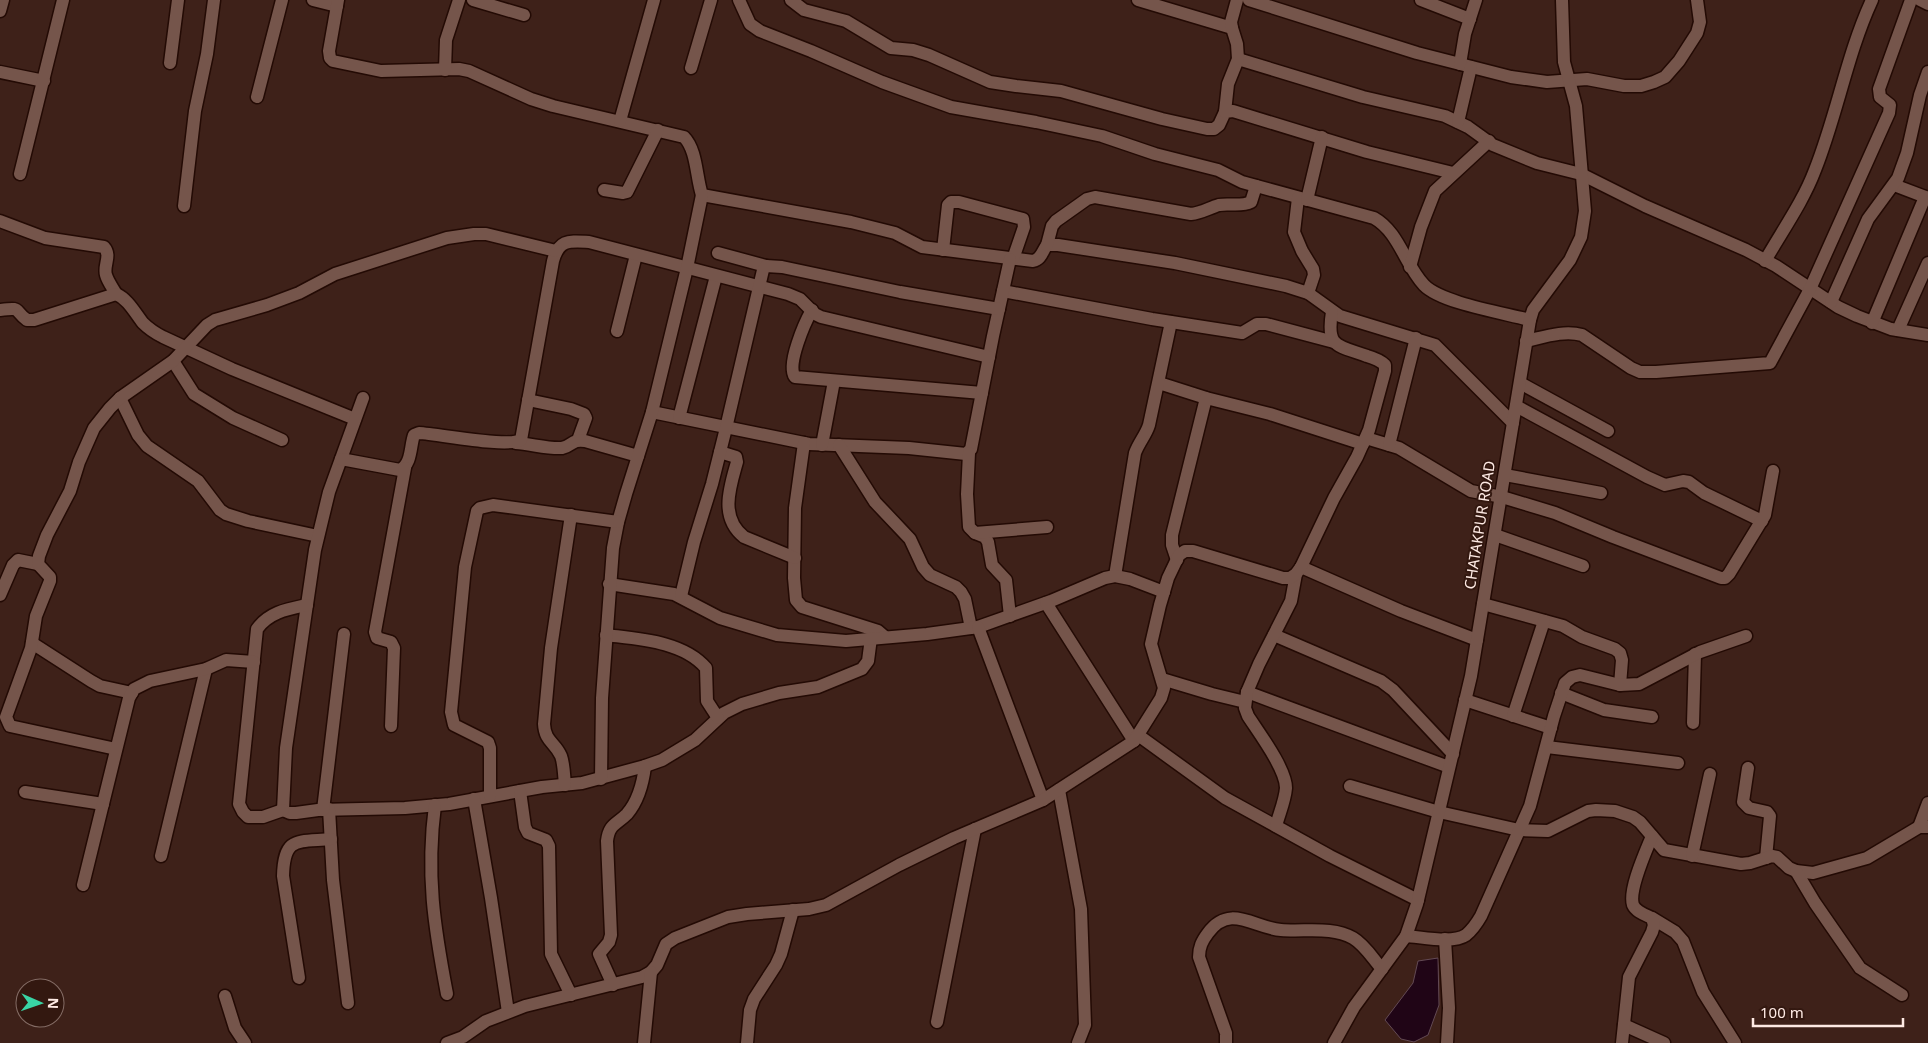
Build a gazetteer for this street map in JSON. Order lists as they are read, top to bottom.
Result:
{
  "streets": {
    "street": ["CHATAKPUR ROAD"]
  },
  "scale_bar": "100 m",
  "north": "right"
}
